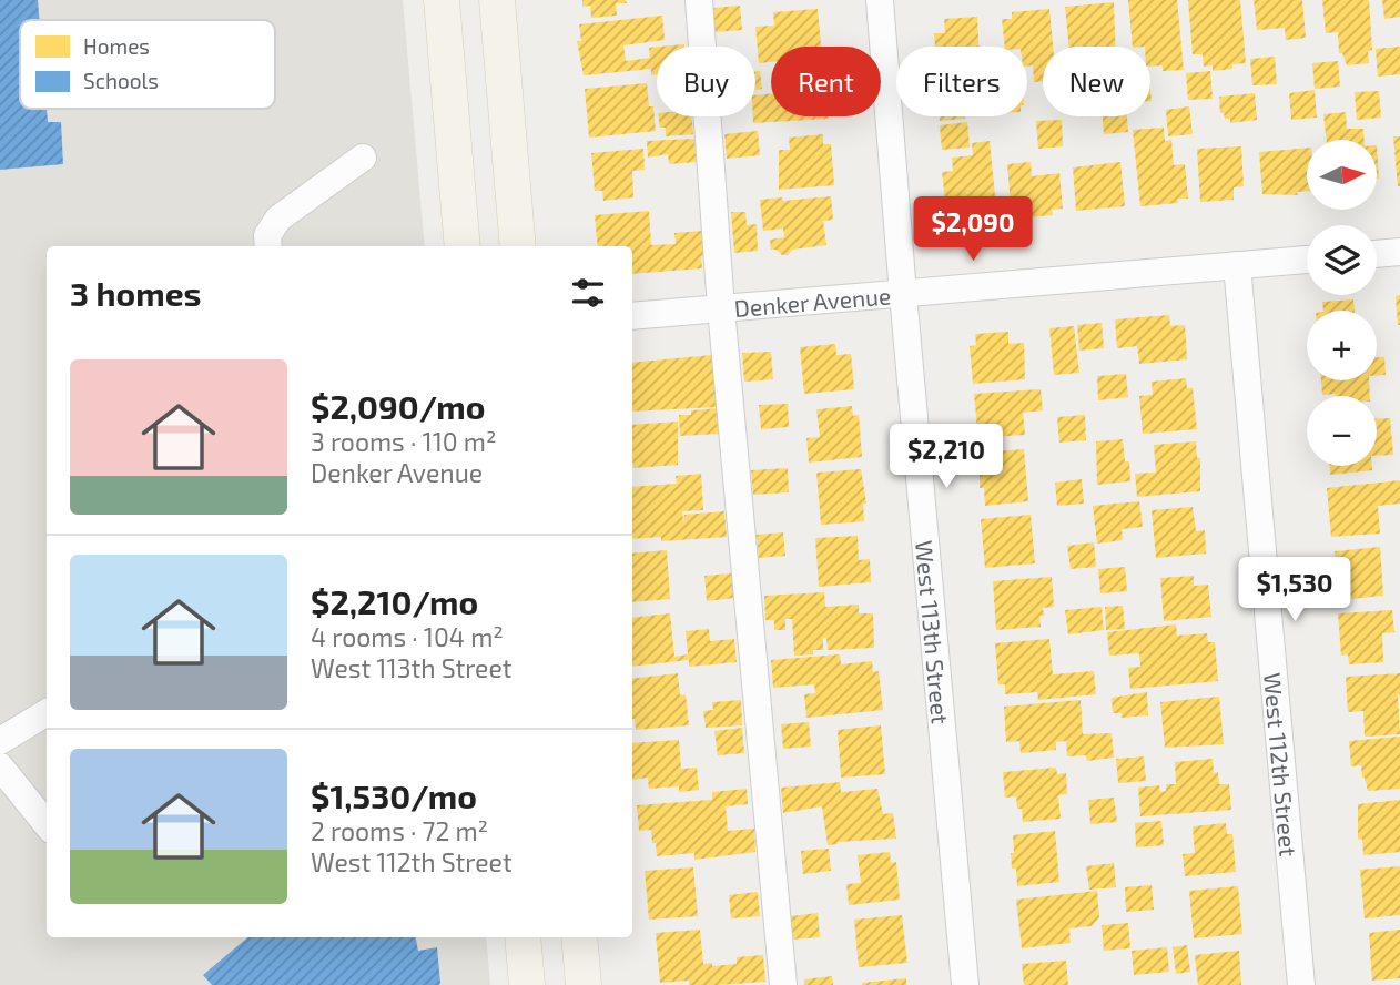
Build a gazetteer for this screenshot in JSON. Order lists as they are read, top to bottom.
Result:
{
  "streets": {
    "street": ["Denker Avenue", "West 113th Street", "West 112th Street"]
  },
  "crossings": [
    ["Denker Avenue", "West 113th Street"],
    ["Denker Avenue", "West 112th Street"]
  ],
  "legend": ["Homes", "Schools"],
  "north": "right",
  "page": {
    "chip": [
      "Buy",
      "Rent",
      "Filters",
      "New"
    ],
    "map_buttons": ["+", "−"],
    "price": ["$2,090", "$2,210", "$1,530"],
    "heading": "3 homes",
    "list": [
      {
        "name": "$2,090/mo",
        "note": "3 rooms · 110 m² · Denker Avenue"
      },
      {
        "name": "$2,210/mo",
        "note": "4 rooms · 104 m² · West 113th Street"
      },
      {
        "name": "$1,530/mo",
        "note": "2 rooms · 72 m² · West 112th Street"
      }
    ]
  }
}
